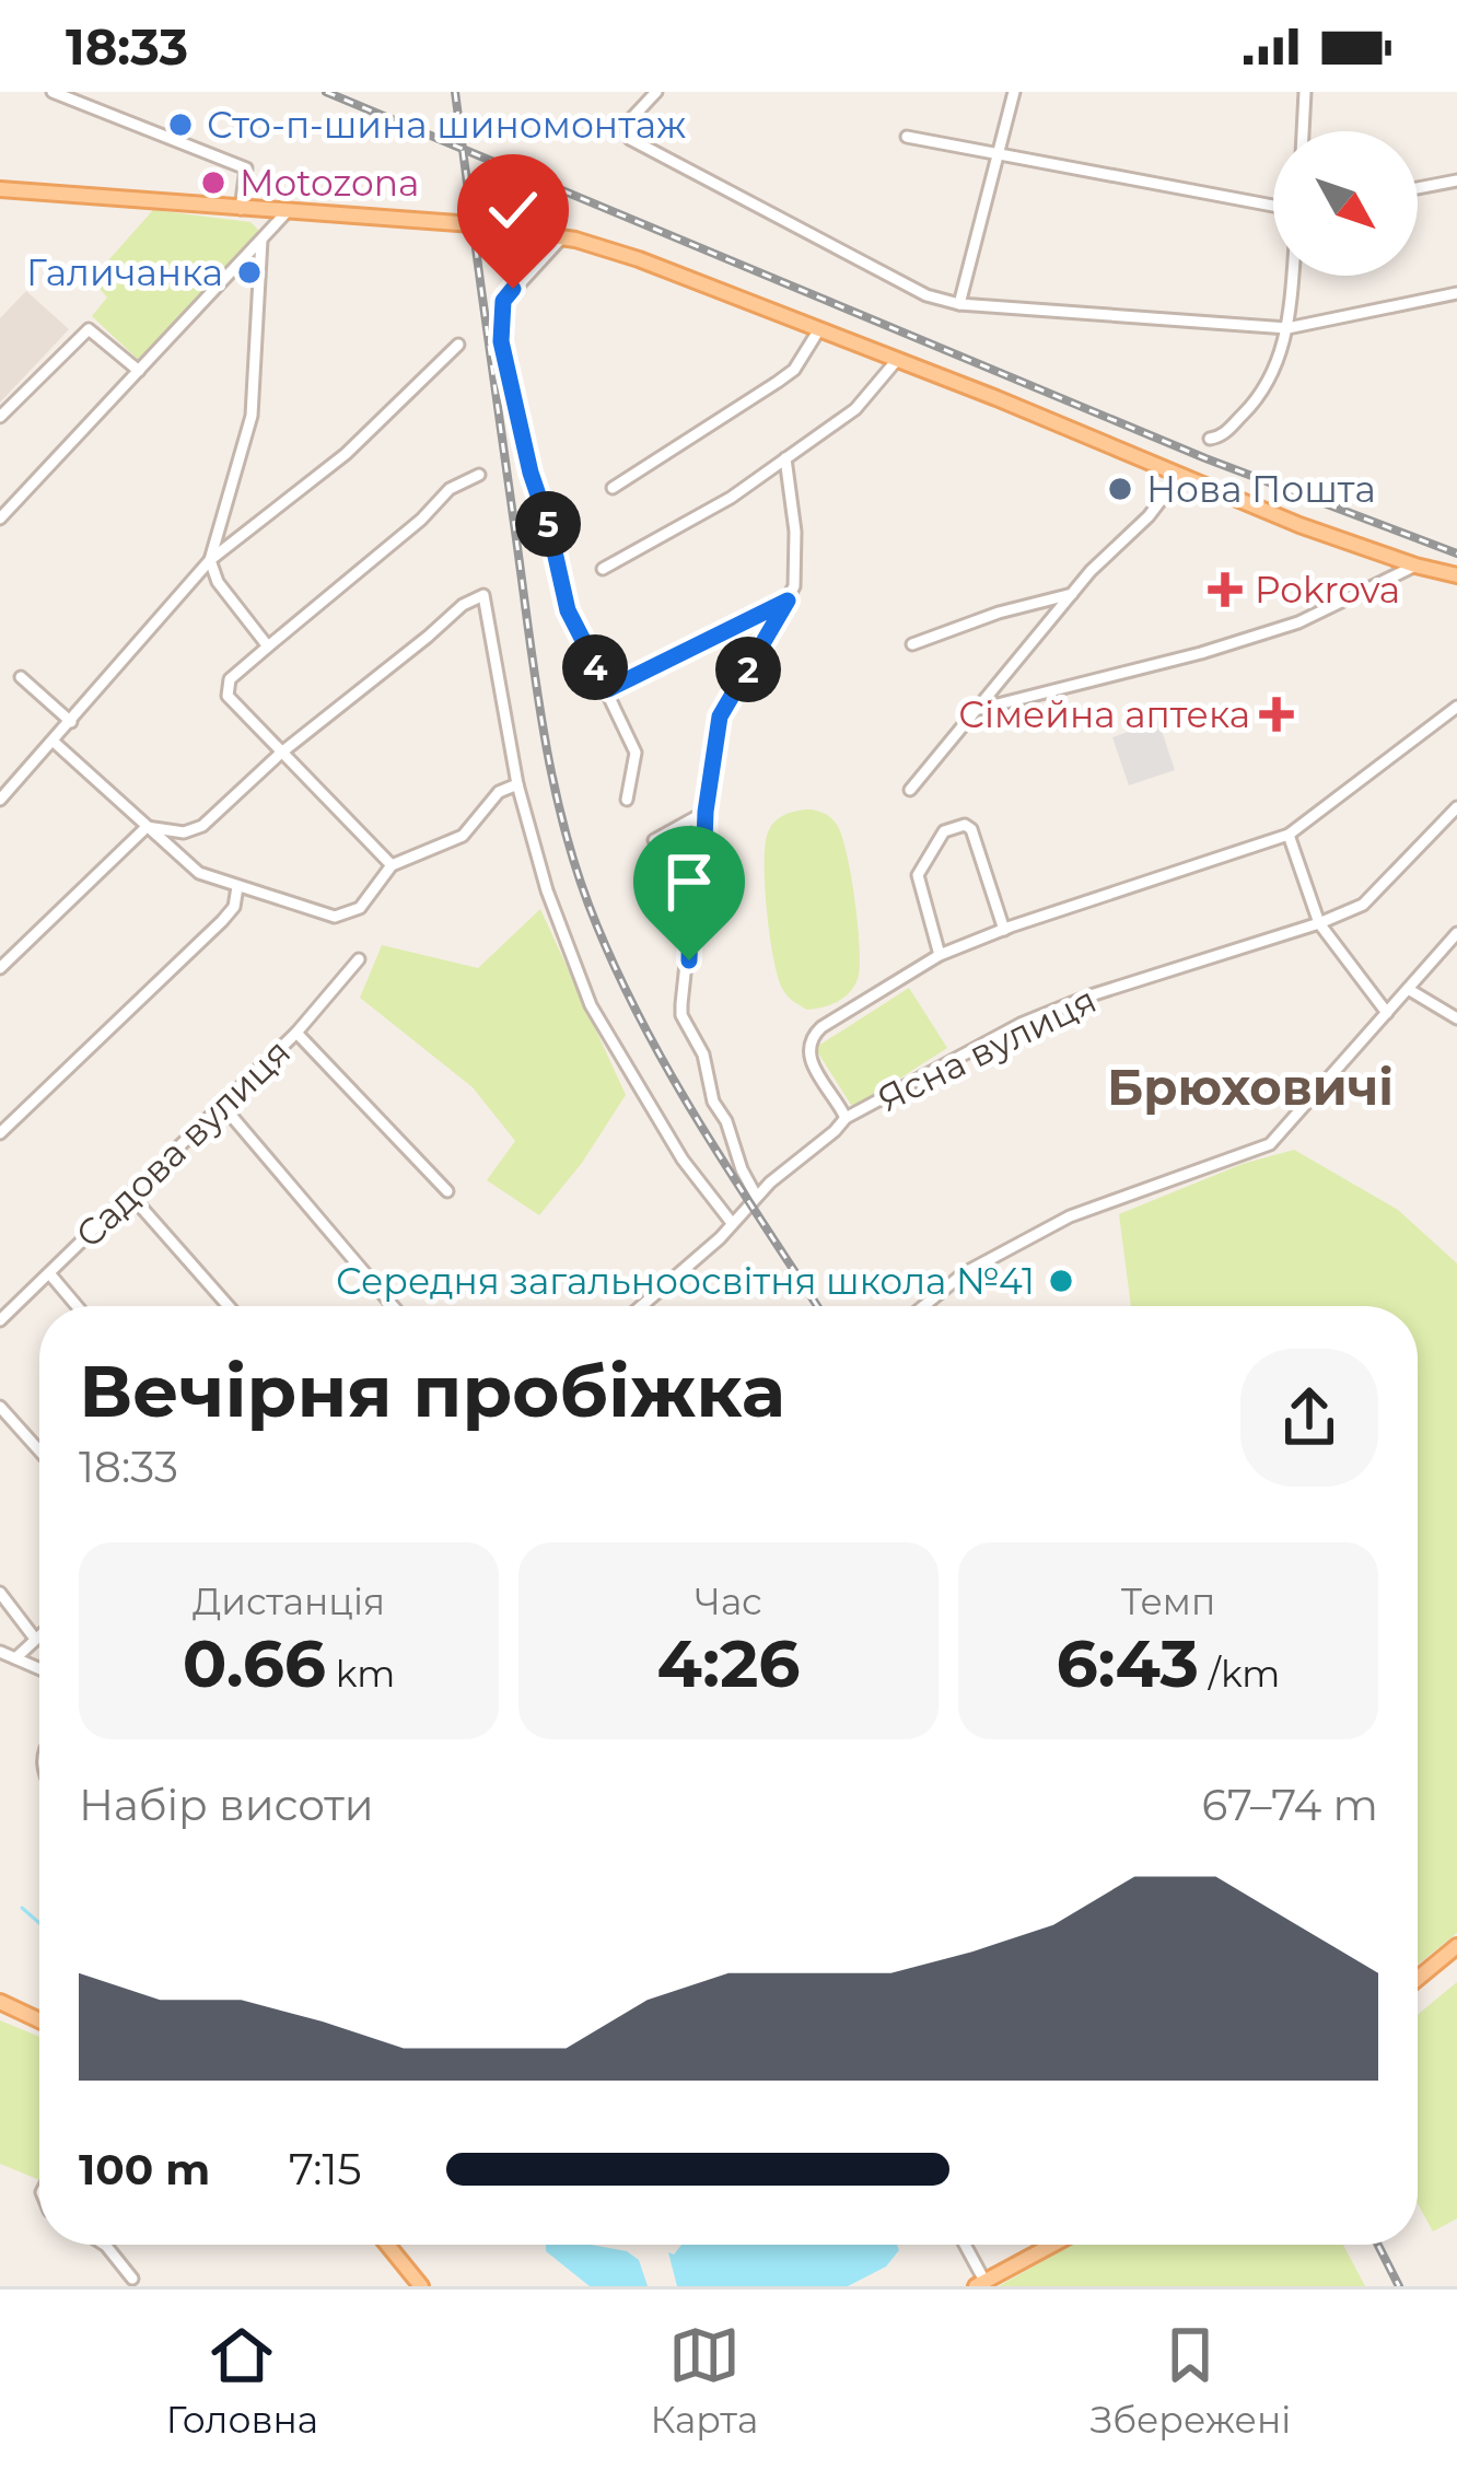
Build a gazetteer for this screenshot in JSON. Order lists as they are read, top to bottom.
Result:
{
  "streets": {
    "street": ["Ясна вулиця", "Садова вулиця"]
  },
  "districts": ["Брюховичі"],
  "places": {
    "other": [
      "Сто-п-шина шиномонтаж",
      "Motozona",
      "Галичанка",
      "Нова Пошта",
      "Середня загальноосвітня школа №41"
    ],
    "health": ["Pokrova", "Сімейна аптека"]
  },
  "north": "bottom right",
  "page": {
    "status": "18:33",
    "pins": ["5", "4", "2"],
    "heading": ["Вечірня пробіжка", "18:33"],
    "stats": [
      ["Дистанція", "0.66 km"],
      ["Час", "4:26"],
      ["Темп", "6:43 /km"]
    ],
    "chart": ["Набір висоти", "67–74 m"],
    "list": [
      {
        "name": "100 m",
        "note": "7:15"
      }
    ],
    "tabs": ["Головна", "Карта", "Збережені"]
  }
}
